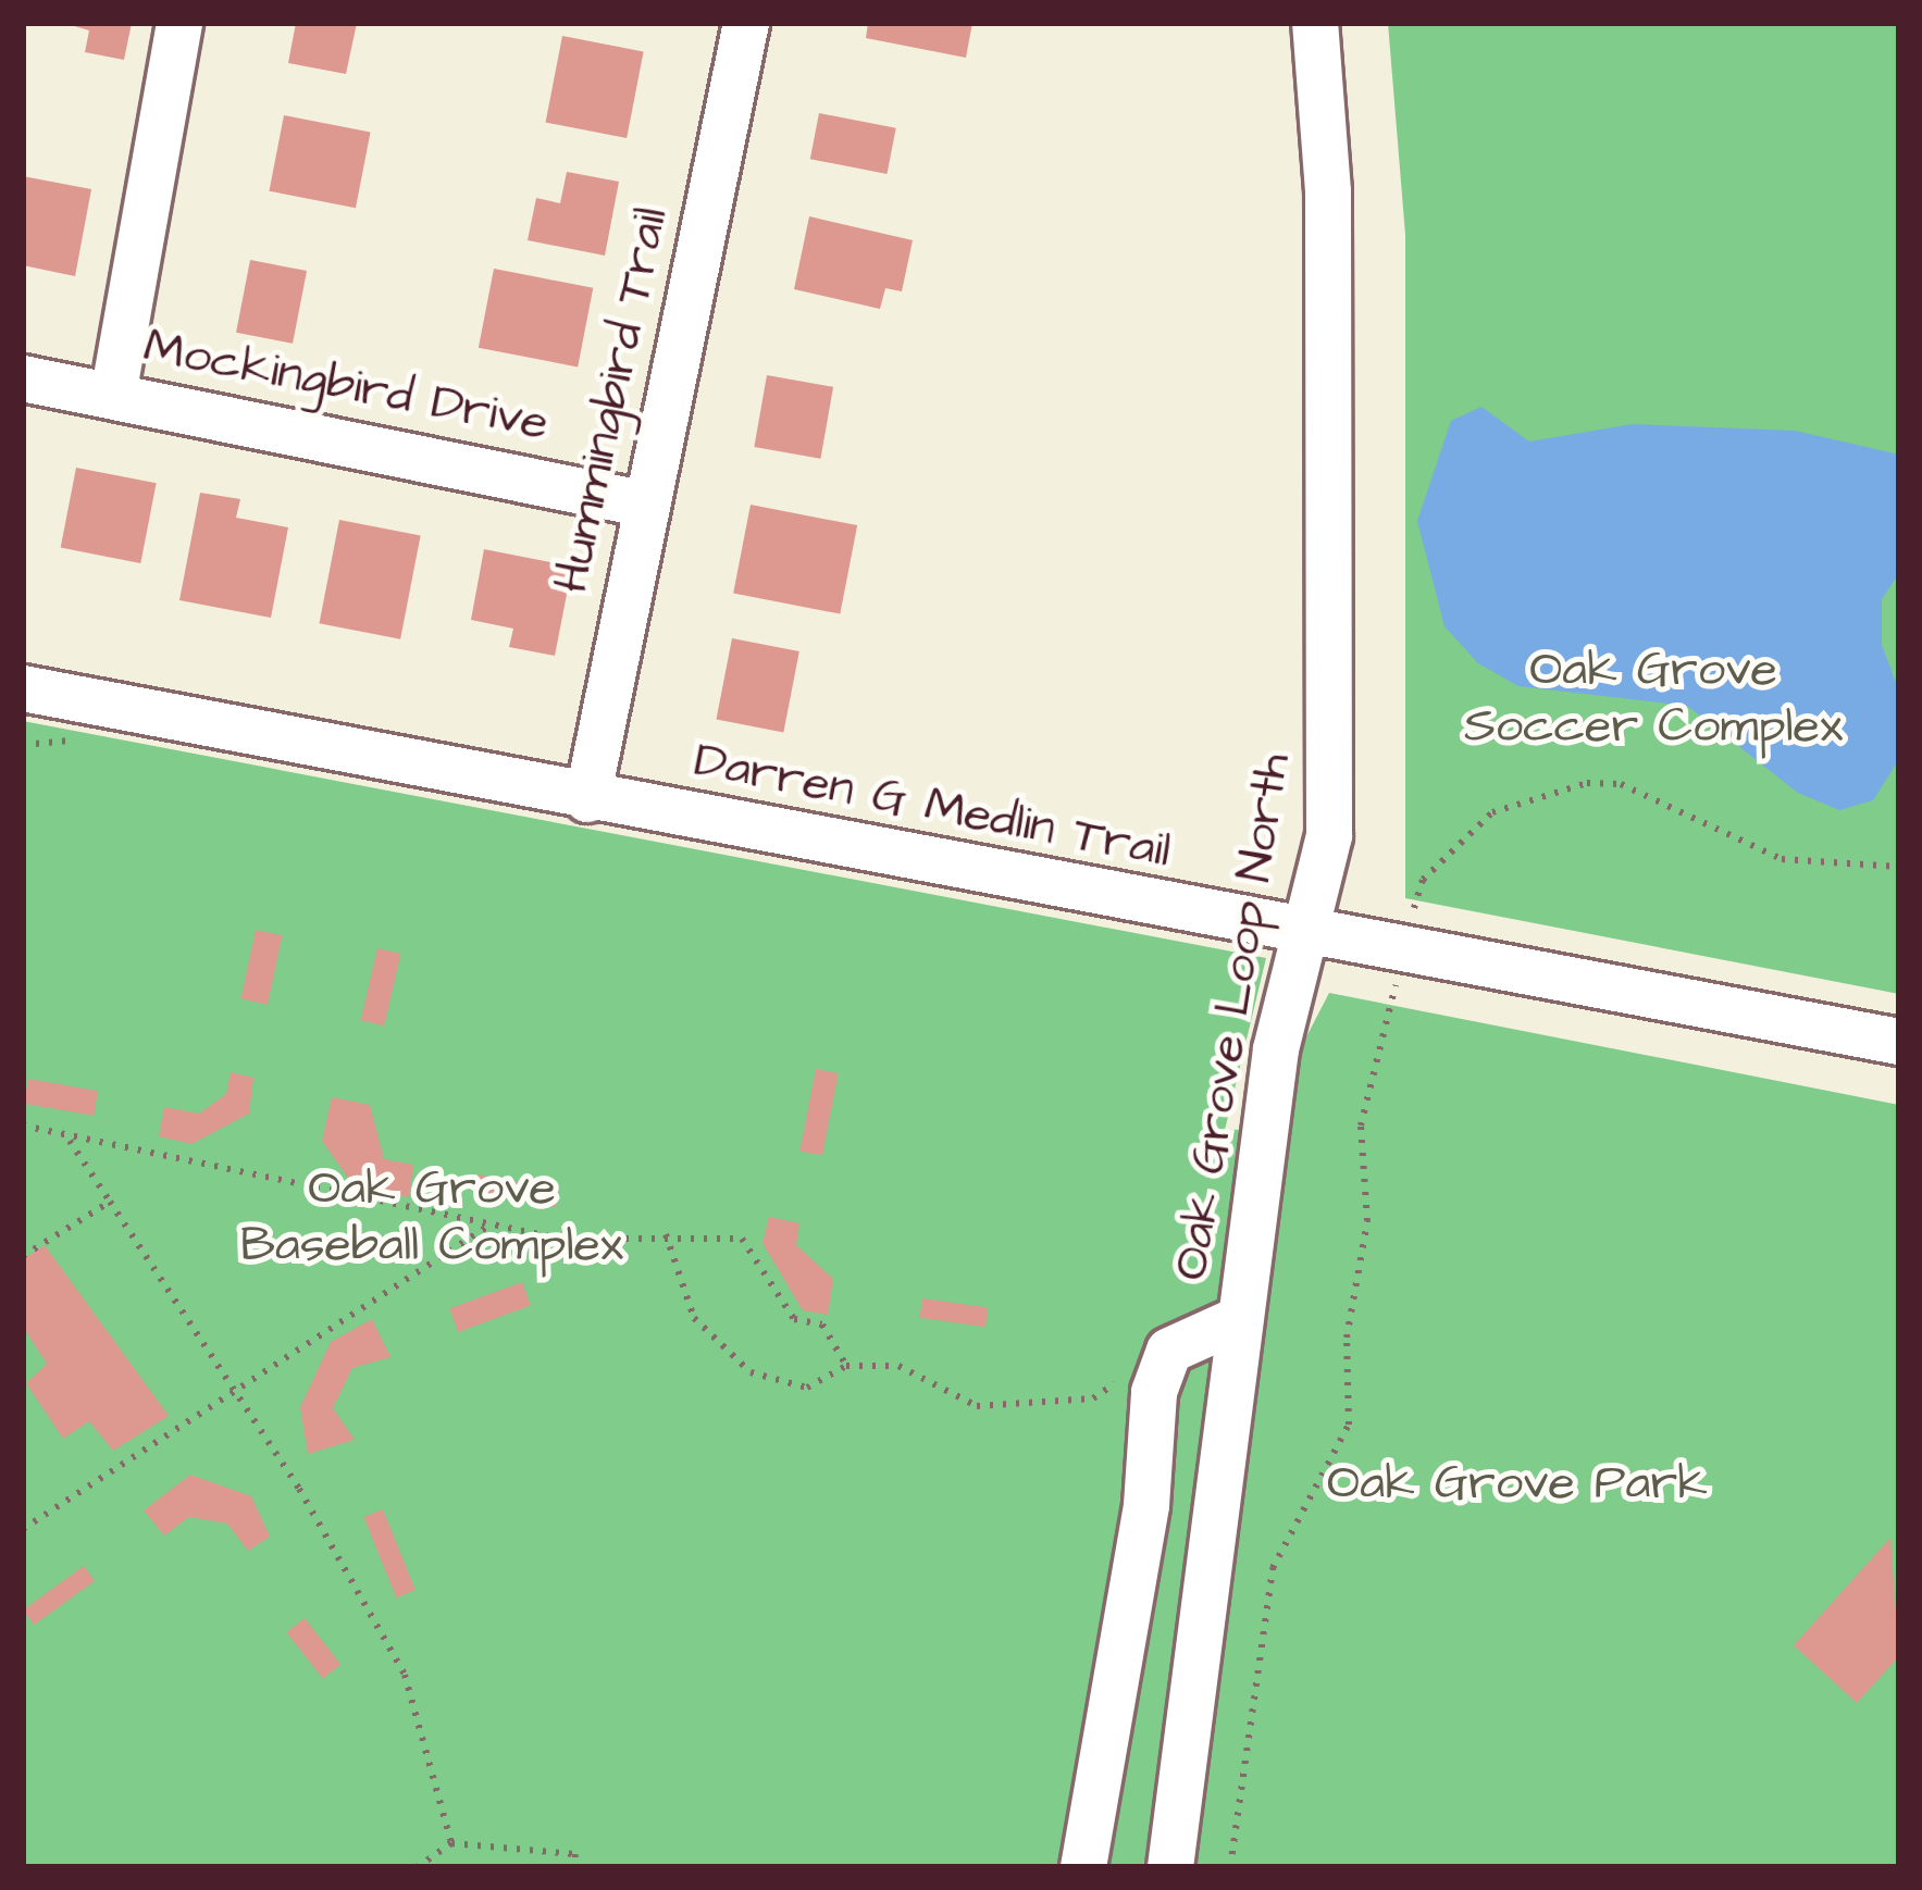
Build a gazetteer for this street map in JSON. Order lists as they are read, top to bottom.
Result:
{
  "streets": {
    "street": [
      "Mockingbird Drive",
      "Hummingbird Trail",
      "Darren G Medlin Trail",
      "Oak Grove Loop North"
    ]
  },
  "crossings": [
    ["Mockingbird Drive", "Hummingbird Trail"],
    ["Hummingbird Trail", "Darren G Medlin Trail"],
    ["Darren G Medlin Trail", "Oak Grove Loop North"]
  ],
  "parks": ["Oak Grove Soccer Complex", "Oak Grove Baseball Complex", "Oak Grove Park"]
}
